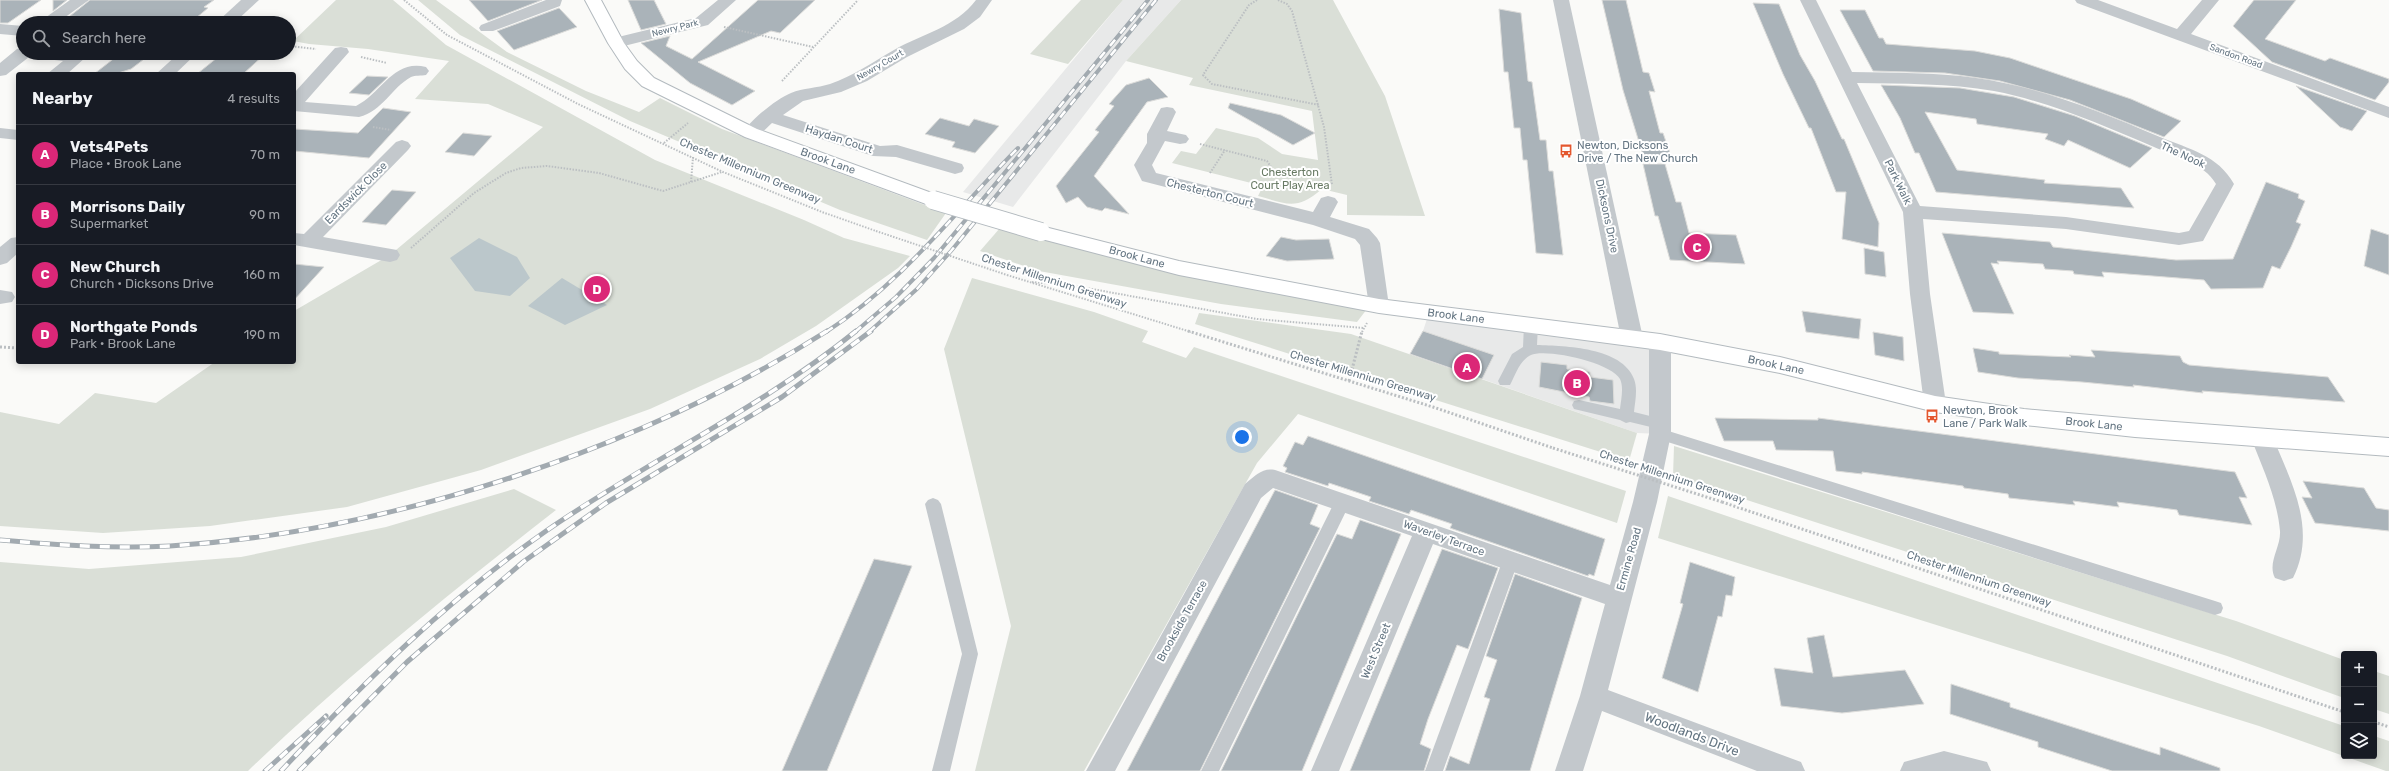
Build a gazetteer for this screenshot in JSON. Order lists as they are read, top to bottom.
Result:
{
  "streets": {
    "street": [
      "Newry Park",
      "Sandon Road",
      "Newry Court",
      "Haydan Court",
      "The Nook",
      "Brook Lane",
      "Park Walk",
      "Eardswick Close",
      "Chesterton Court",
      "Dicksons Drive",
      "Waverley Terrace",
      "Ermine Road",
      "Brookside Terrace",
      "West Street",
      "Woodlands Drive"
    ],
    "path": ["Chester Millennium Greenway"]
  },
  "crossings": [
    ["Newry Park", "Brook Lane"],
    ["Newry Court", "Haydan Court"],
    ["Newry Court", "Brook Lane"],
    ["The Nook", "Park Walk"],
    ["Brook Lane", "Park Walk"],
    ["Brook Lane", "Chesterton Court"],
    ["Brook Lane", "Dicksons Drive"],
    ["Brook Lane", "Ermine Road"],
    ["Waverley Terrace", "Ermine Road"],
    ["Waverley Terrace", "Brookside Terrace"],
    ["Waverley Terrace", "West Street"],
    ["Ermine Road", "Woodlands Drive"]
  ],
  "parks": ["Chesterton Court Play Area"],
  "places": {
    "bus stop": ["Newton, Dicksons Drive / The New Church", "Newton, Brook Lane / Park Walk"]
  },
  "page": {
    "search": "Search here",
    "heading": ["Nearby", "4 results"],
    "list": [
      {
        "mark": "A",
        "name": "Vets4Pets",
        "note": "Place · Brook Lane",
        "value": "70 m"
      },
      {
        "mark": "B",
        "name": "Morrisons Daily",
        "note": "Supermarket",
        "value": "90 m"
      },
      {
        "mark": "C",
        "name": "New Church",
        "note": "Church · Dicksons Drive",
        "value": "160 m"
      },
      {
        "mark": "D",
        "name": "Northgate Ponds",
        "note": "Park · Brook Lane",
        "value": "190 m"
      }
    ],
    "pins": [
      "C",
      "D",
      "A",
      "B"
    ],
    "map_buttons": ["+", "−"]
  }
}
